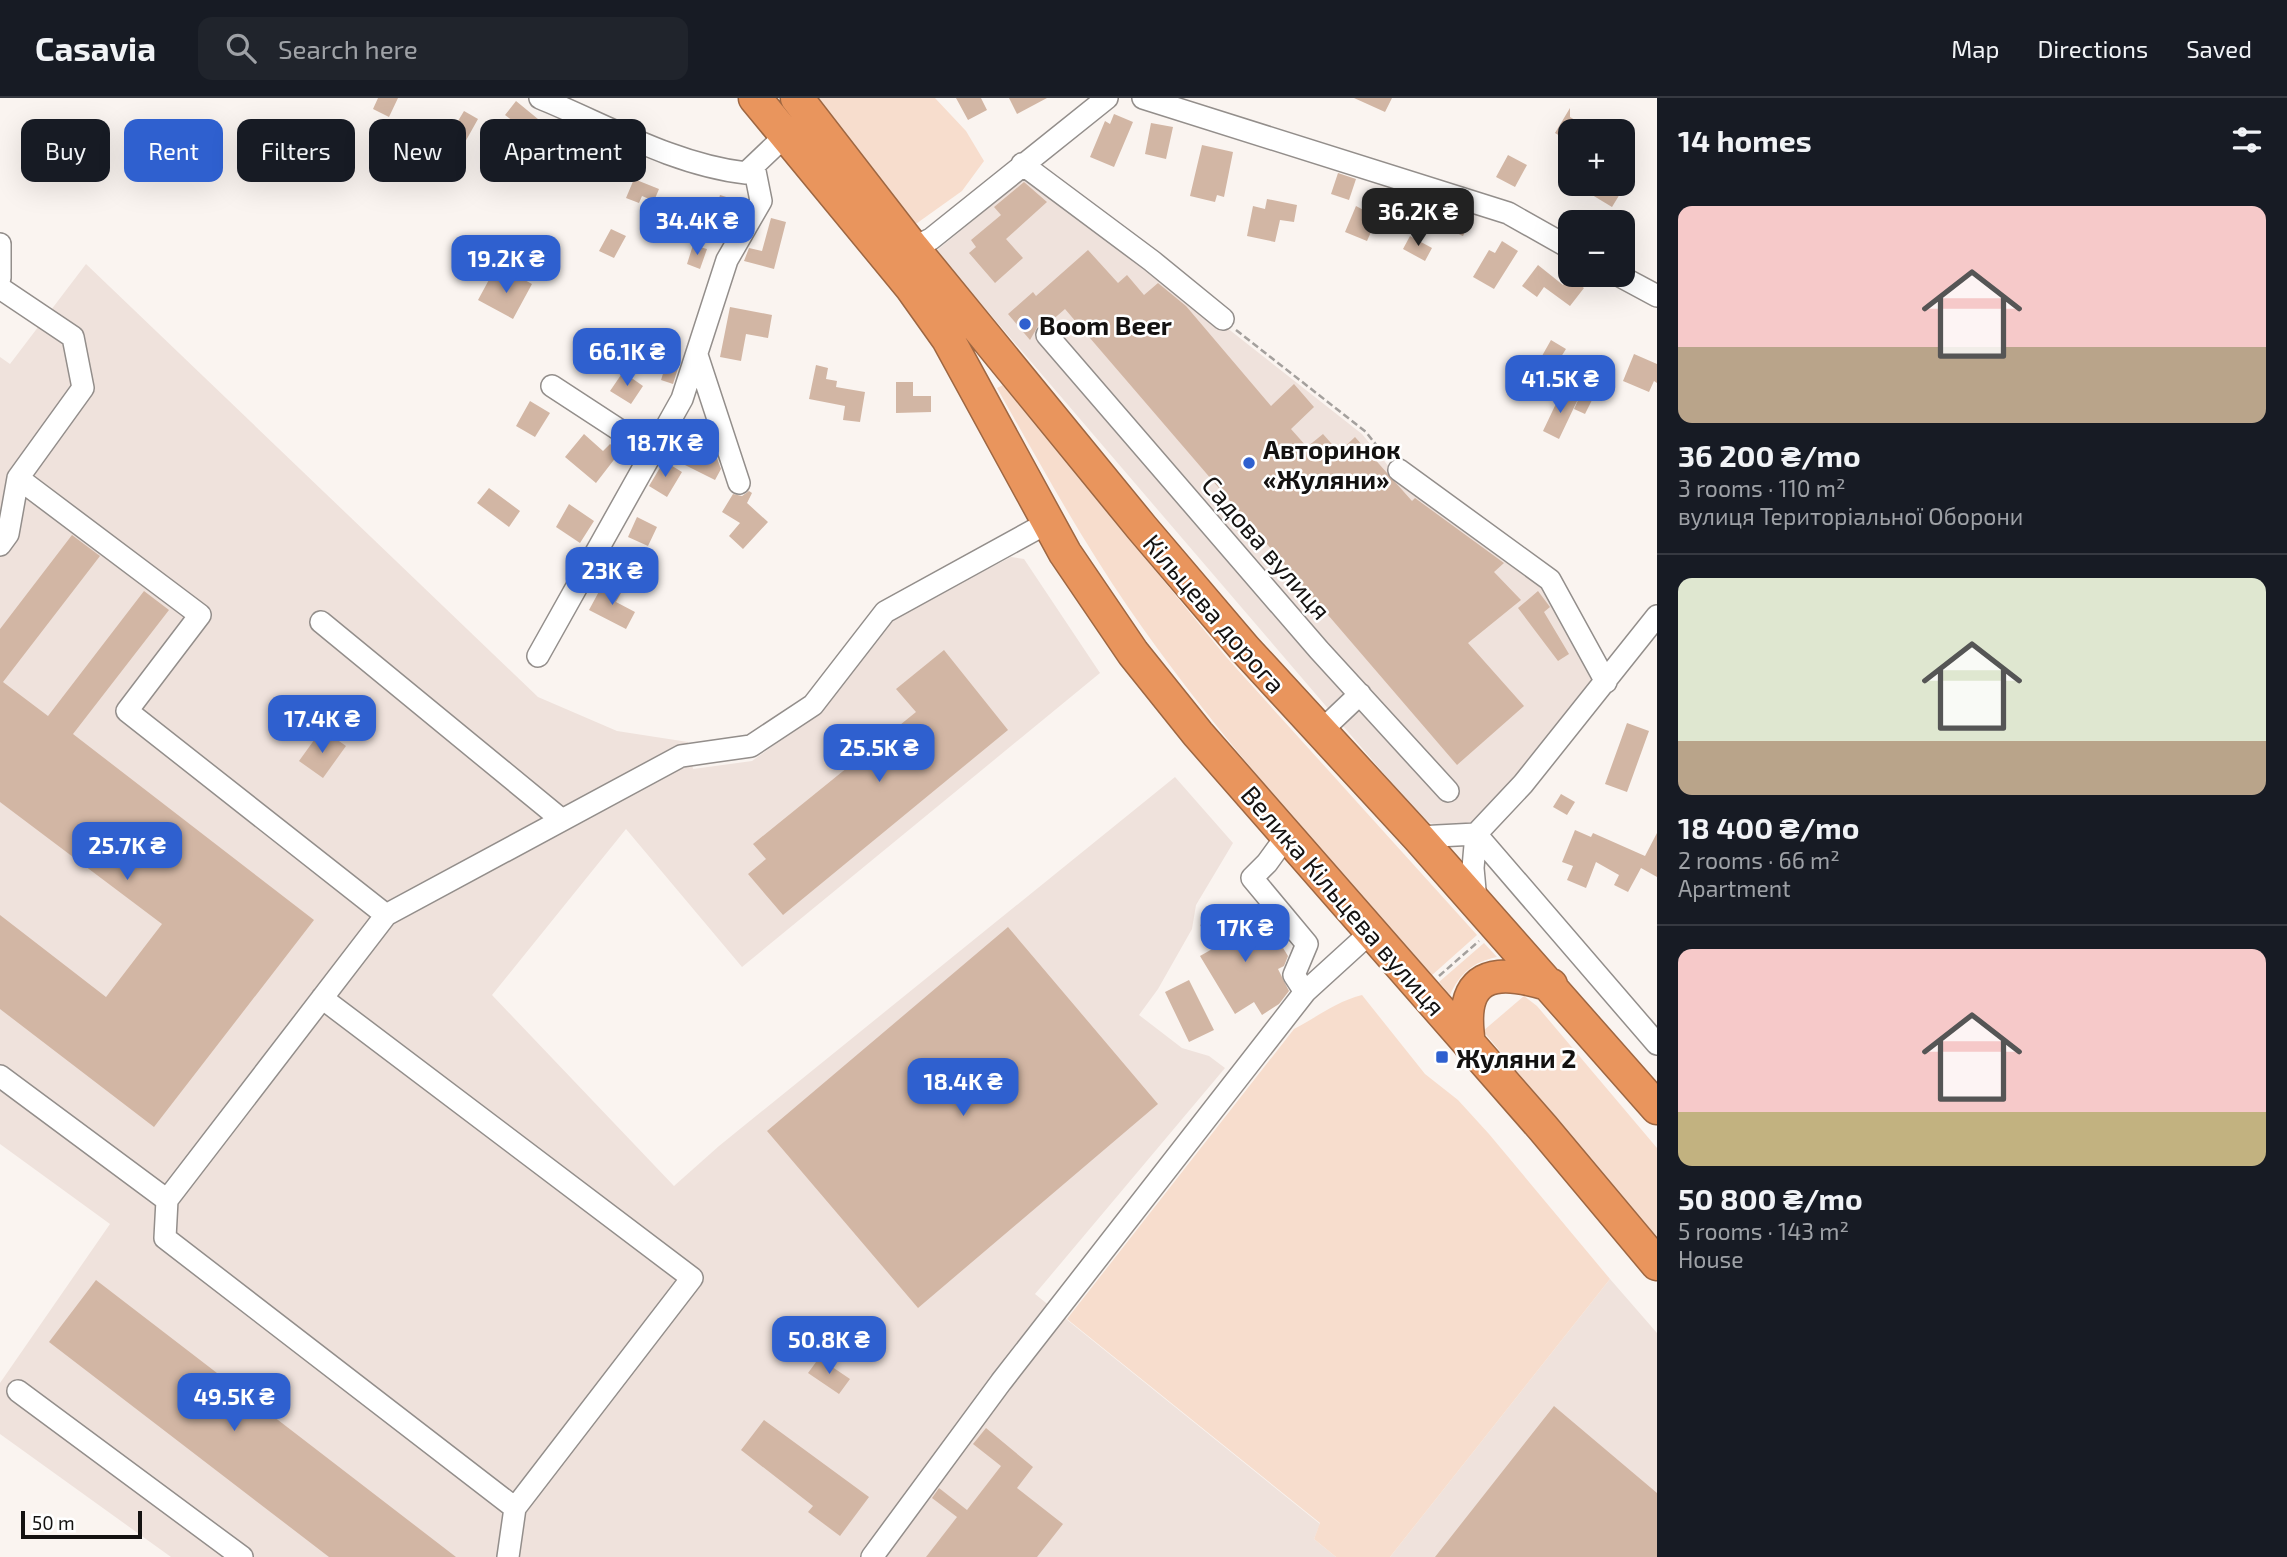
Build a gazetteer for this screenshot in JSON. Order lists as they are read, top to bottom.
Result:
{
  "streets": {
    "highway": ["Кільцева дорога", "Велика Кільцева вулиця"],
    "street": ["Садова вулиця"]
  },
  "places": {
    "other": ["Boom Beer", "Авторинок «Жуляни»"],
    "transit": ["Жуляни 2"]
  },
  "scale_bar": "50 m",
  "page": {
    "header": "Casavia",
    "search": "Search here",
    "nav": ["Map", "Directions", "Saved"],
    "heading": "14 homes",
    "map_buttons": ["+", "−"],
    "chip": [
      "Buy",
      "Rent",
      "Filters",
      "New",
      "Apartment"
    ],
    "list": [
      {
        "name": "36 200 ₴/mo",
        "note": "3 rooms · 110 m² · вулиця Територіальної Оборони"
      },
      {
        "name": "18 400 ₴/mo",
        "note": "2 rooms · 66 m² · Apartment"
      },
      {
        "name": "50 800 ₴/mo",
        "note": "5 rooms · 143 m² · House"
      }
    ],
    "price": [
      "36.2K ₴",
      "34.4K ₴",
      "19.2K ₴",
      "66.1K ₴",
      "41.5K ₴",
      "18.7K ₴",
      "23K ₴",
      "17.4K ₴",
      "25.5K ₴",
      "25.7K ₴",
      "17K ₴",
      "18.4K ₴",
      "50.8K ₴",
      "49.5K ₴"
    ],
    "scale": "50 m"
  }
}
